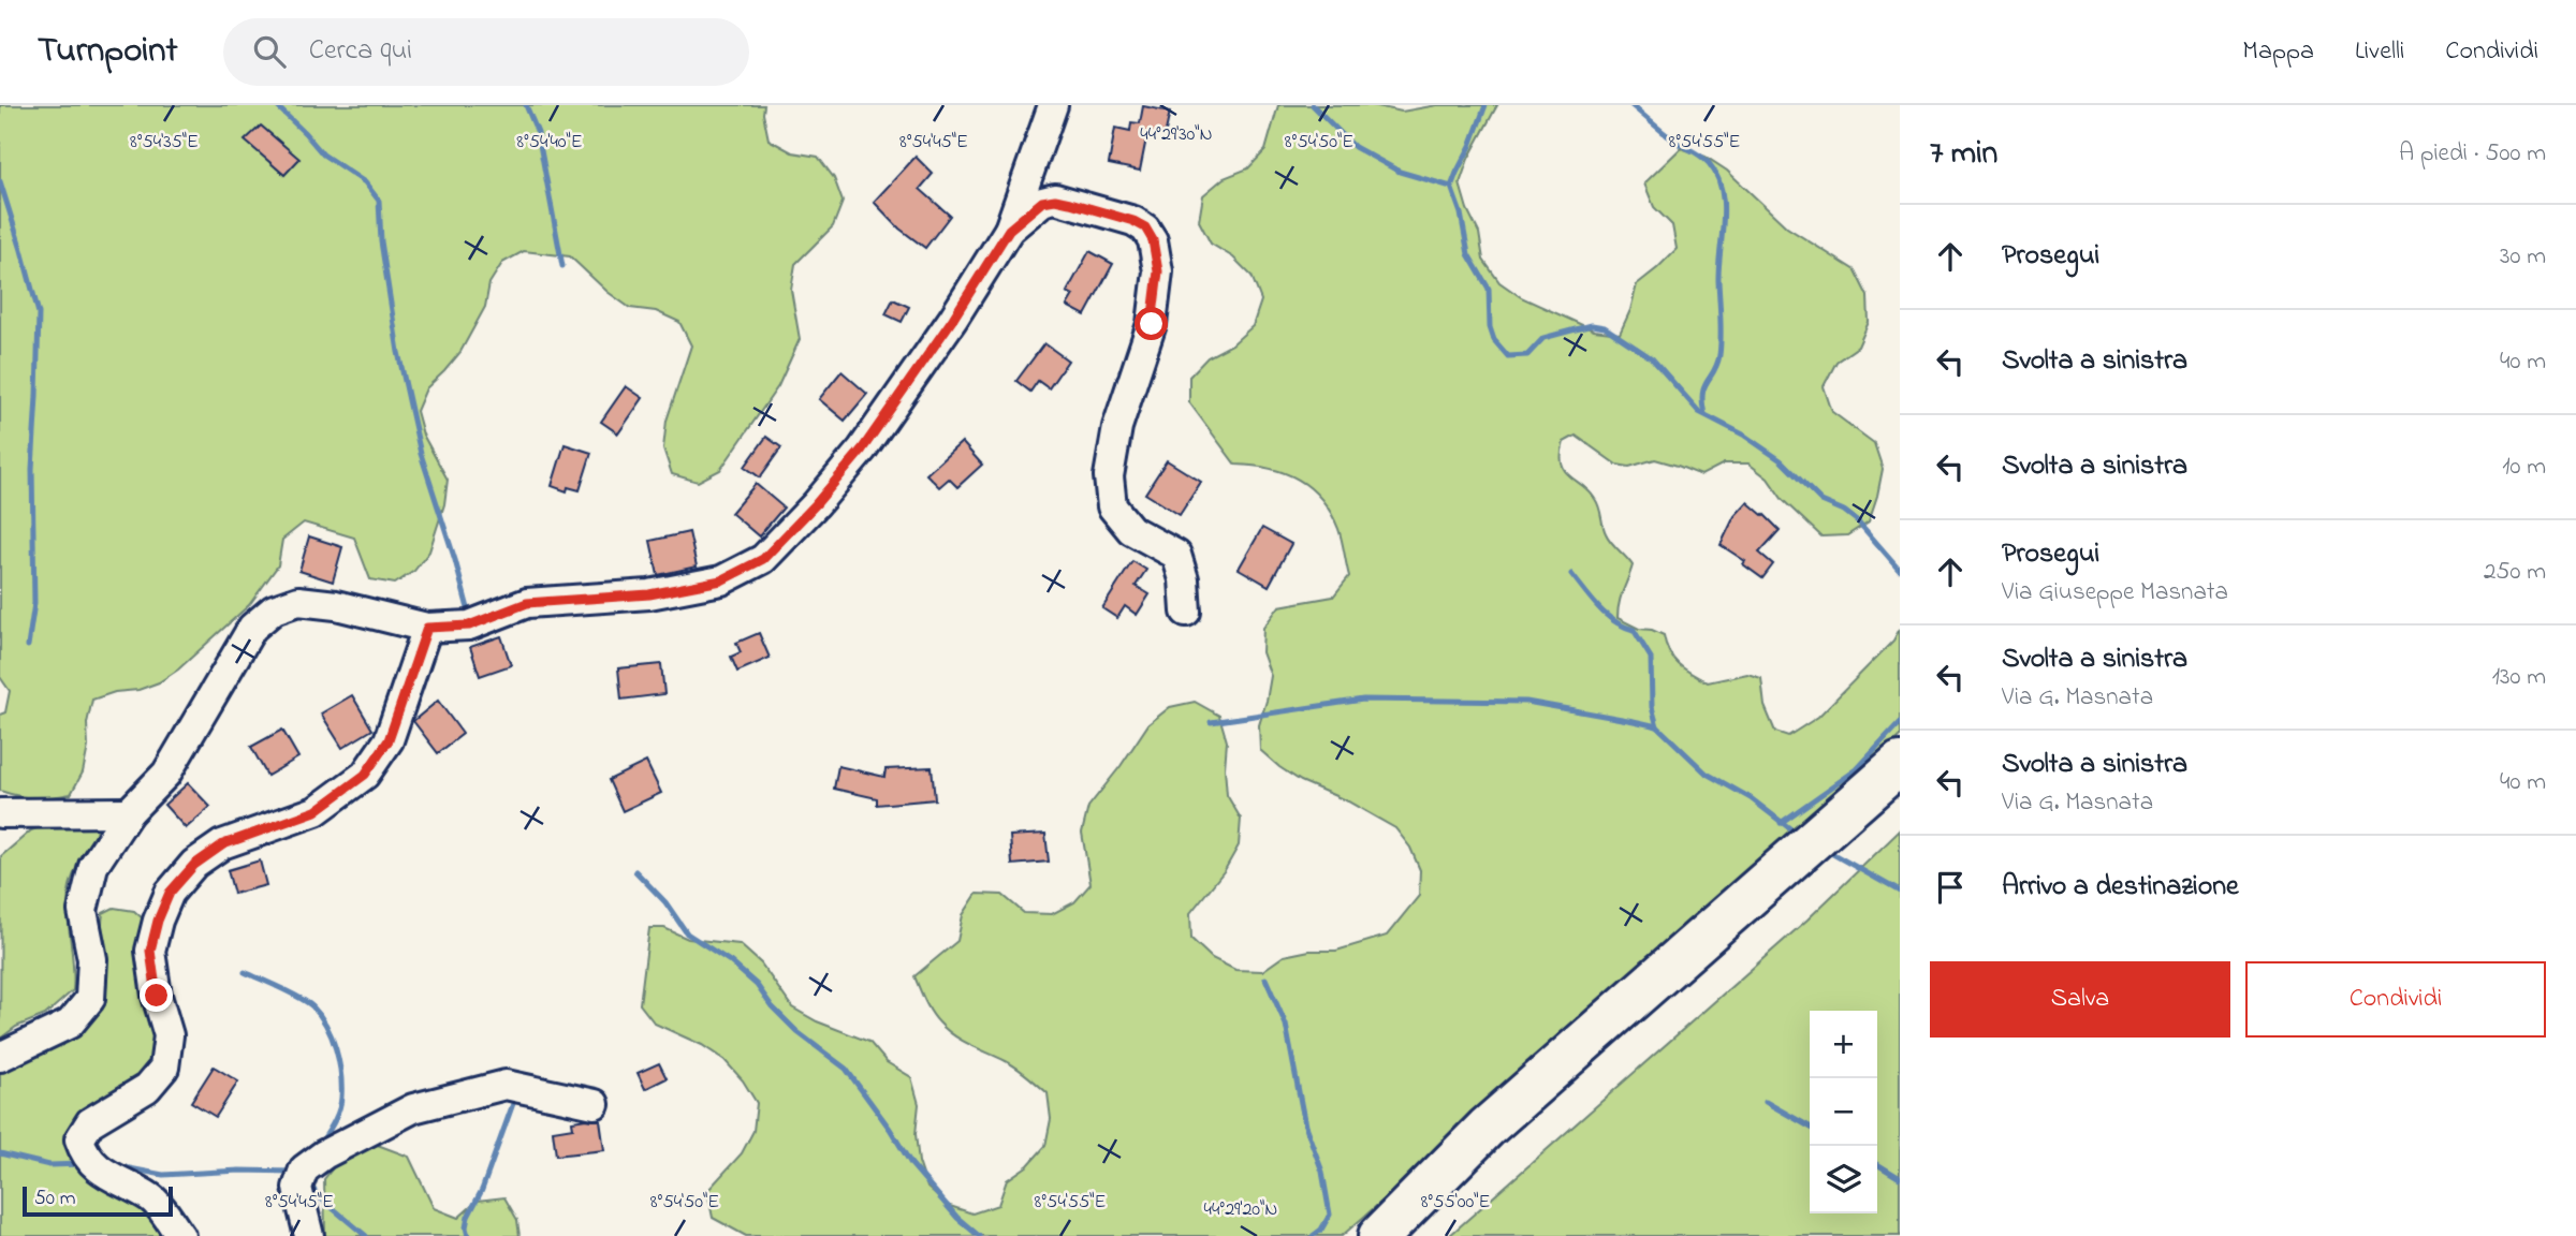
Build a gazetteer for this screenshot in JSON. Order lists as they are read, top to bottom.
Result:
{
  "scale_bar": "50 m",
  "page": {
    "header": "Turnpoint",
    "search": "Cerca qui",
    "nav": ["Mappa", "Livelli", "Condividi"],
    "heading": ["7 min", "A piedi · 500 m"],
    "list": [
      ["Prosegui", "30 m"],
      ["Svolta a sinistra", "40 m"],
      ["Svolta a sinistra", "10 m"],
      ["Prosegui", "Via Giuseppe Masnata", "250 m"],
      ["Svolta a sinistra", "Via G. Masnata", "130 m"],
      ["Svolta a sinistra", "Via G. Masnata", "40 m"],
      "Arrivo a destinazione"
    ],
    "buttons": ["Salva", "Condividi"],
    "map_buttons": ["+", "−"],
    "scale": "50 m"
  },
  "coordinates": [
    "44°29'30\"N",
    "8°54'35\"E",
    "8°54'40\"E",
    "8°54'45\"E",
    "8°54'50\"E",
    "8°54'55\"E",
    "8°55'00\"E",
    "44°29'20\"N"
  ]
}
